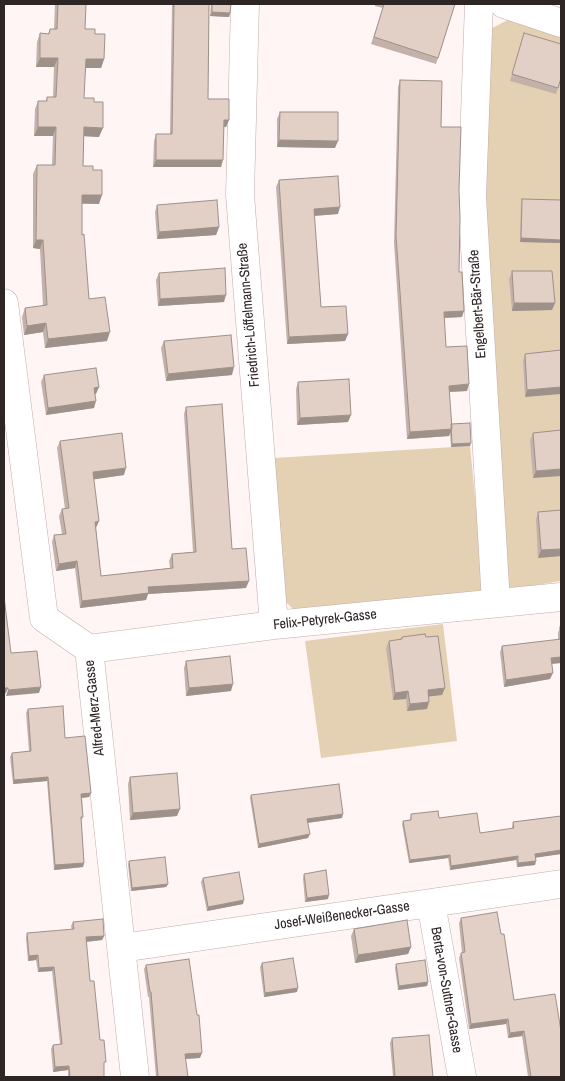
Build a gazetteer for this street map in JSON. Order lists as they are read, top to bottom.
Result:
{
  "streets": {
    "street": [
      "Engelbert-Bär-Straße",
      "Friedrich-Löffelmann-Straße",
      "Felix-Petyrek-Gasse",
      "Alfred-Merz-Gasse",
      "Josef-Weißenecker-Gasse",
      "Berta-von-Suttner-Gasse"
    ]
  },
  "crossings": [
    ["Engelbert-Bär-Straße", "Felix-Petyrek-Gasse"],
    ["Friedrich-Löffelmann-Straße", "Felix-Petyrek-Gasse"],
    ["Felix-Petyrek-Gasse", "Alfred-Merz-Gasse"],
    ["Alfred-Merz-Gasse", "Josef-Weißenecker-Gasse"],
    ["Josef-Weißenecker-Gasse", "Berta-von-Suttner-Gasse"]
  ]
}
